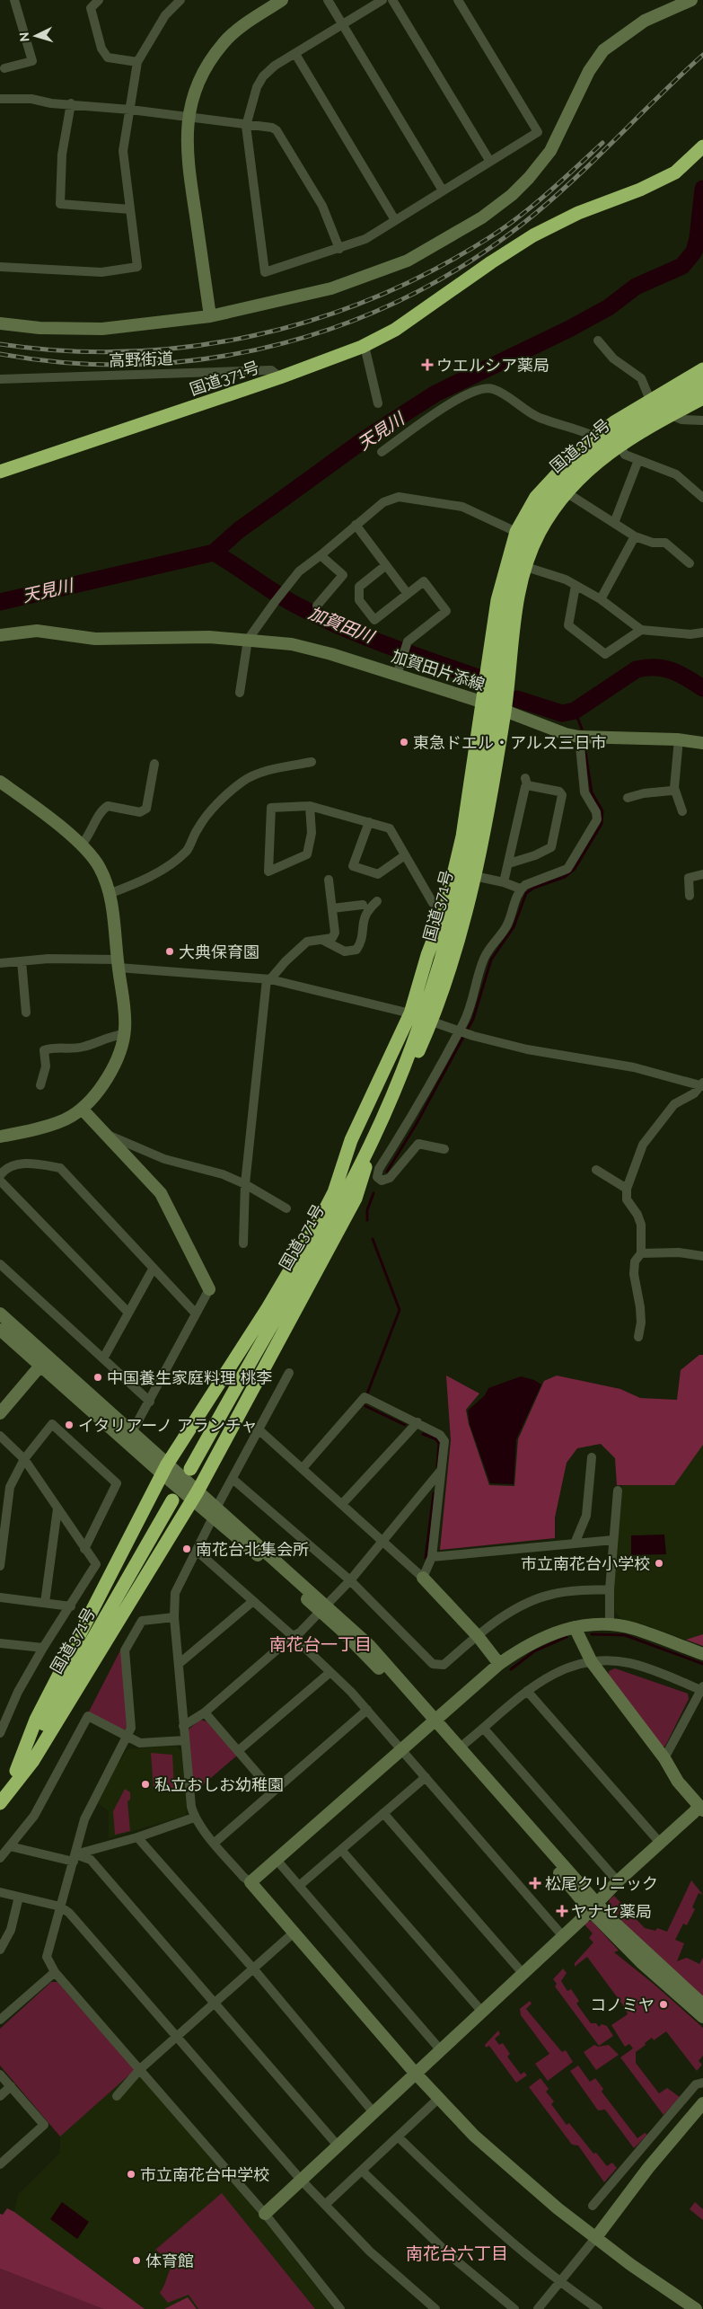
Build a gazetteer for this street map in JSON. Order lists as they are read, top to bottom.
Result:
{
  "streets": {
    "highway": ["国道371号"],
    "street": ["高野街道", "加賀田片添線"]
  },
  "crossings": [
    ["高野街道", "国道371号"]
  ],
  "districts": ["南花台一丁目", "南花台六丁目"],
  "water": ["天見川", "加賀田川"],
  "places": {
    "health": ["ウエルシア薬局", "松尾クリニック", "ヤナセ薬局"],
    "other": [
      "東急ドエル・アルス三日市",
      "大典保育園",
      "中国養生家庭料理 桃李",
      "イタリアーノ アランチャ",
      "南花台北集会所",
      "市立南花台小学校",
      "私立おしお幼稚園",
      "コノミヤ",
      "市立南花台中学校",
      "体育館"
    ]
  },
  "north": "left"
}
